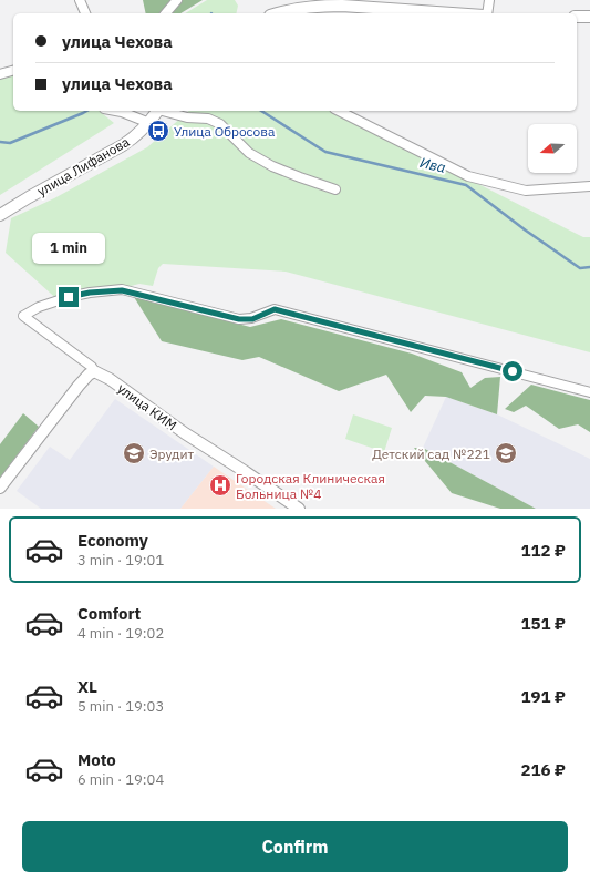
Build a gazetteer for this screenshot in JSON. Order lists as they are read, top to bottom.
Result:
{
  "streets": {
    "street": ["улица Лифанова", "улица КИМ"]
  },
  "water": ["Ива"],
  "places": {
    "bus stop": ["Улица Обросова"],
    "school or university": ["Эрудит", "Детский сад №221"],
    "hospital": ["Городская Клиническая Больница №4"]
  },
  "north": "left",
  "page": {
    "banner": ["улица Чехова", "улица Чехова"],
    "bubble": "1 min",
    "list": [
      {
        "name": "Economy",
        "note": "3 min · 19:01",
        "value": "112 ₽"
      },
      {
        "name": "Comfort",
        "note": "4 min · 19:02",
        "value": "151 ₽"
      },
      {
        "name": "XL",
        "note": "5 min · 19:03",
        "value": "191 ₽"
      },
      {
        "name": "Moto",
        "note": "6 min · 19:04",
        "value": "216 ₽"
      }
    ],
    "buttons": "Confirm"
  }
}
